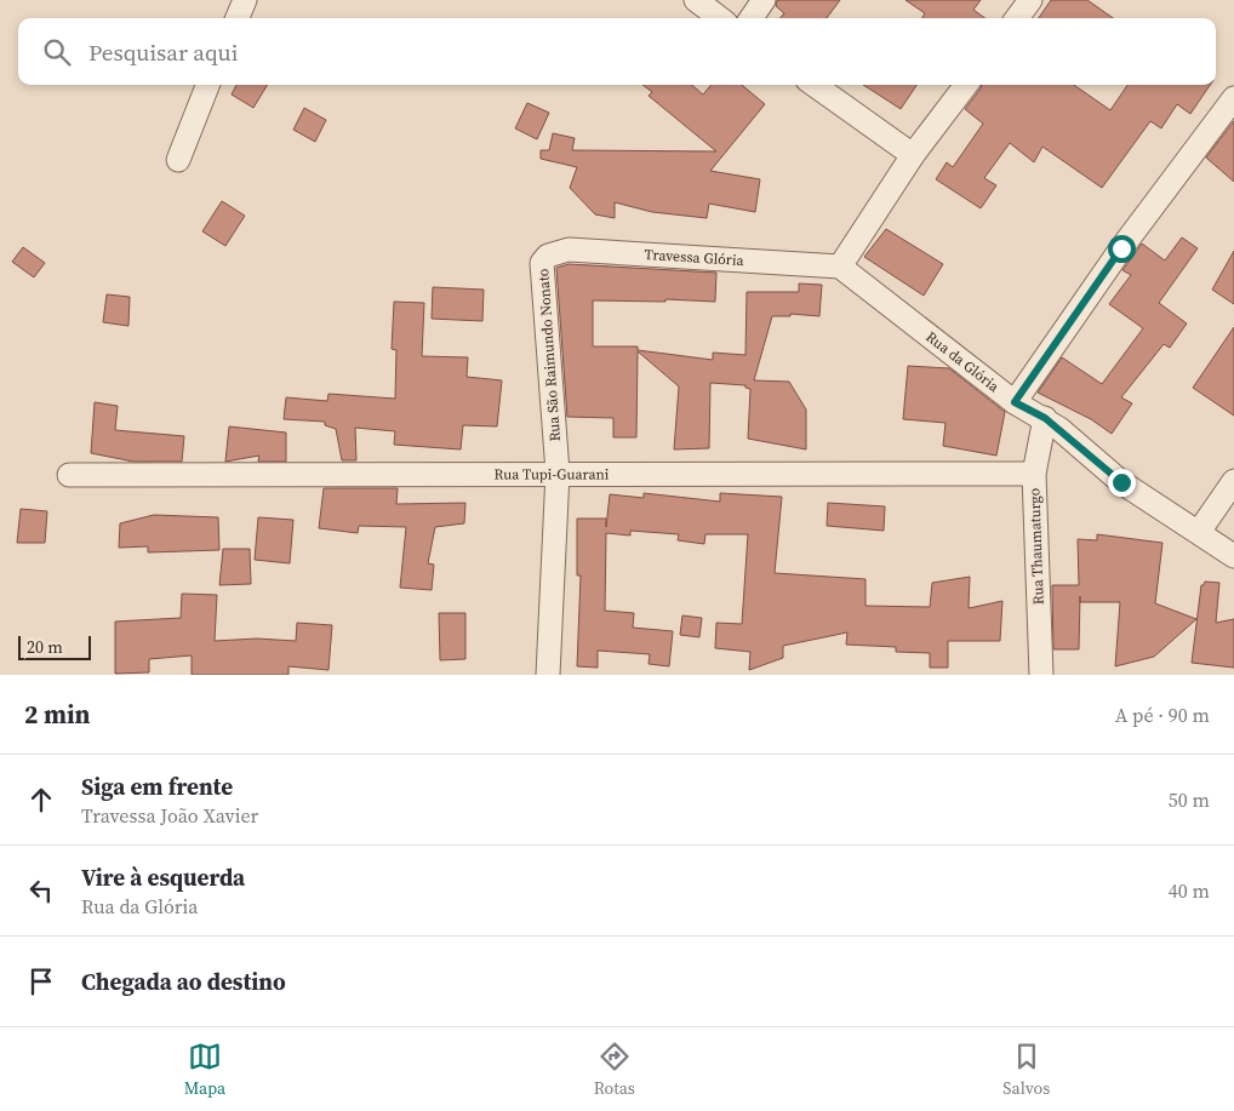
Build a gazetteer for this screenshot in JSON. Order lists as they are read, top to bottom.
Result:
{
  "streets": {
    "street": [
      "Travessa Glória",
      "Rua São Raimundo Nonato",
      "Rua da Glória",
      "Rua Tupi-Guarani",
      "Rua Thaumaturgo"
    ]
  },
  "crossings": [
    ["Travessa Glória", "Rua São Raimundo Nonato"],
    ["Travessa Glória", "Rua da Glória"],
    ["Rua São Raimundo Nonato", "Rua Tupi-Guarani"],
    ["Rua da Glória", "Rua Thaumaturgo"],
    ["Rua Tupi-Guarani", "Rua Thaumaturgo"]
  ],
  "scale_bar": "20 m",
  "page": {
    "search": "Pesquisar aqui",
    "scale": "20 m",
    "heading": ["2 min", "A pé · 90 m"],
    "list": [
      ["Siga em frente", "Travessa João Xavier", "50 m"],
      ["Vire à esquerda", "Rua da Glória", "40 m"],
      "Chegada ao destino"
    ],
    "nav": ["Mapa", "Rotas", "Salvos"]
  }
}
